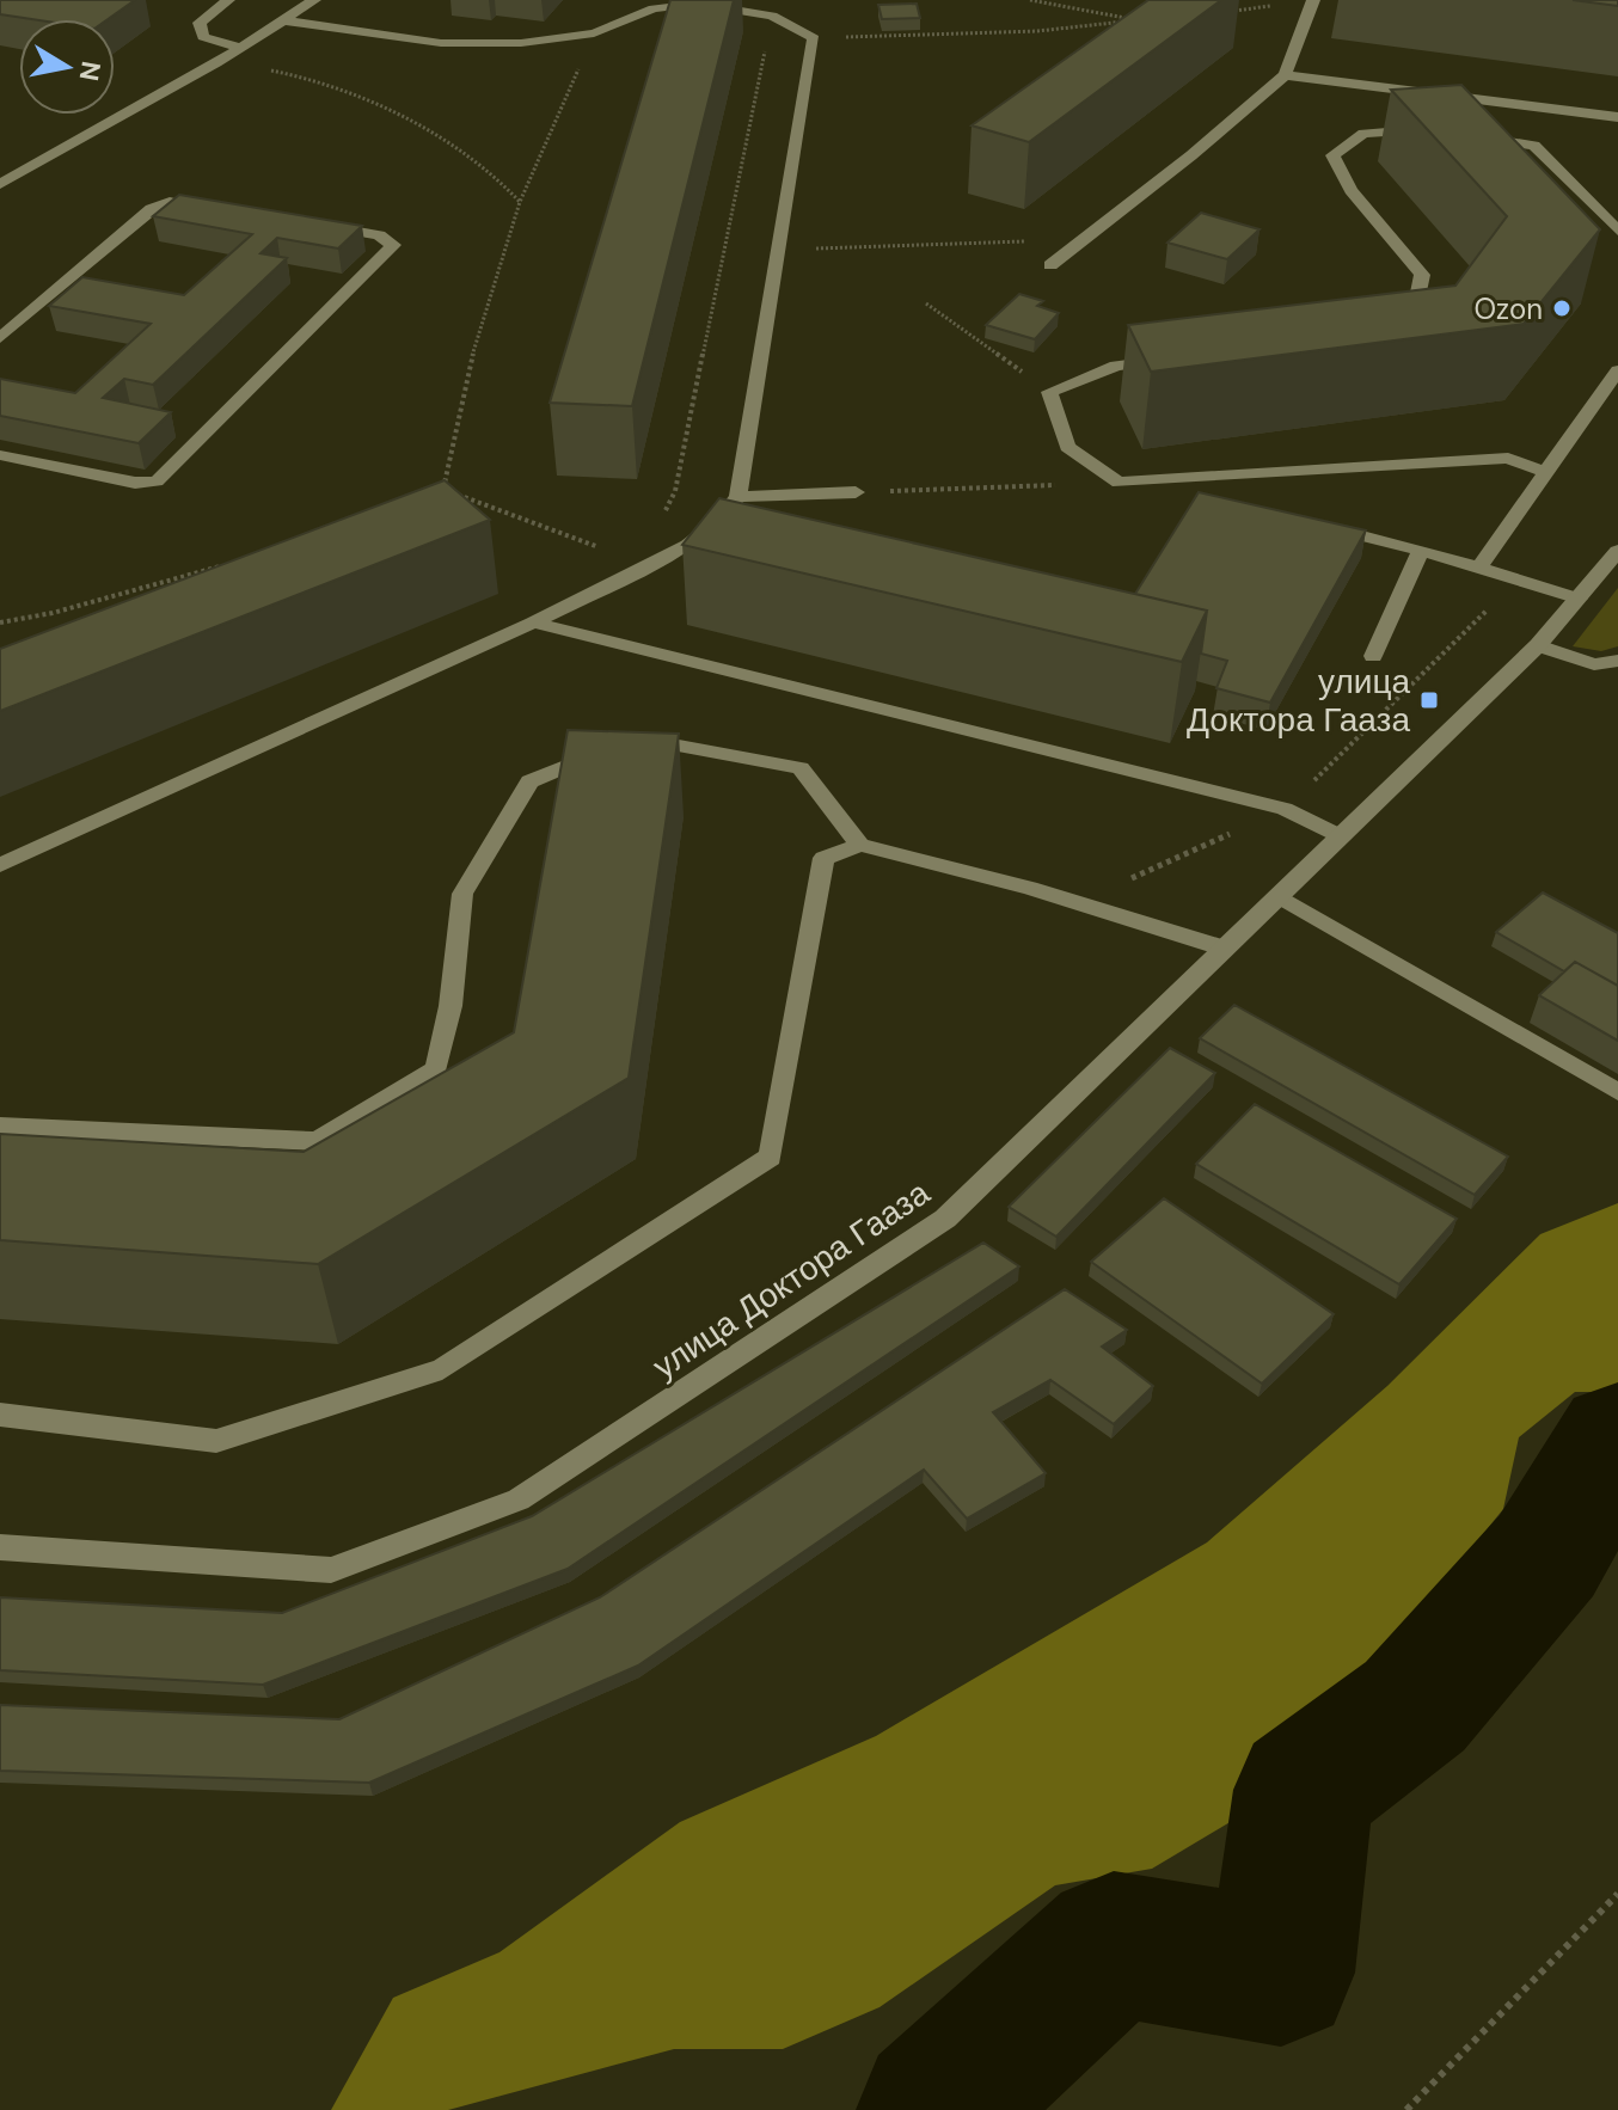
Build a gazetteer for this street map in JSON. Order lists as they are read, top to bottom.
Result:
{
  "streets": {
    "street": ["улица Доктора Гааза"]
  },
  "places": {
    "other": ["Ozon"],
    "transit": ["улица Доктора Гааза"]
  },
  "north": "right"
}
